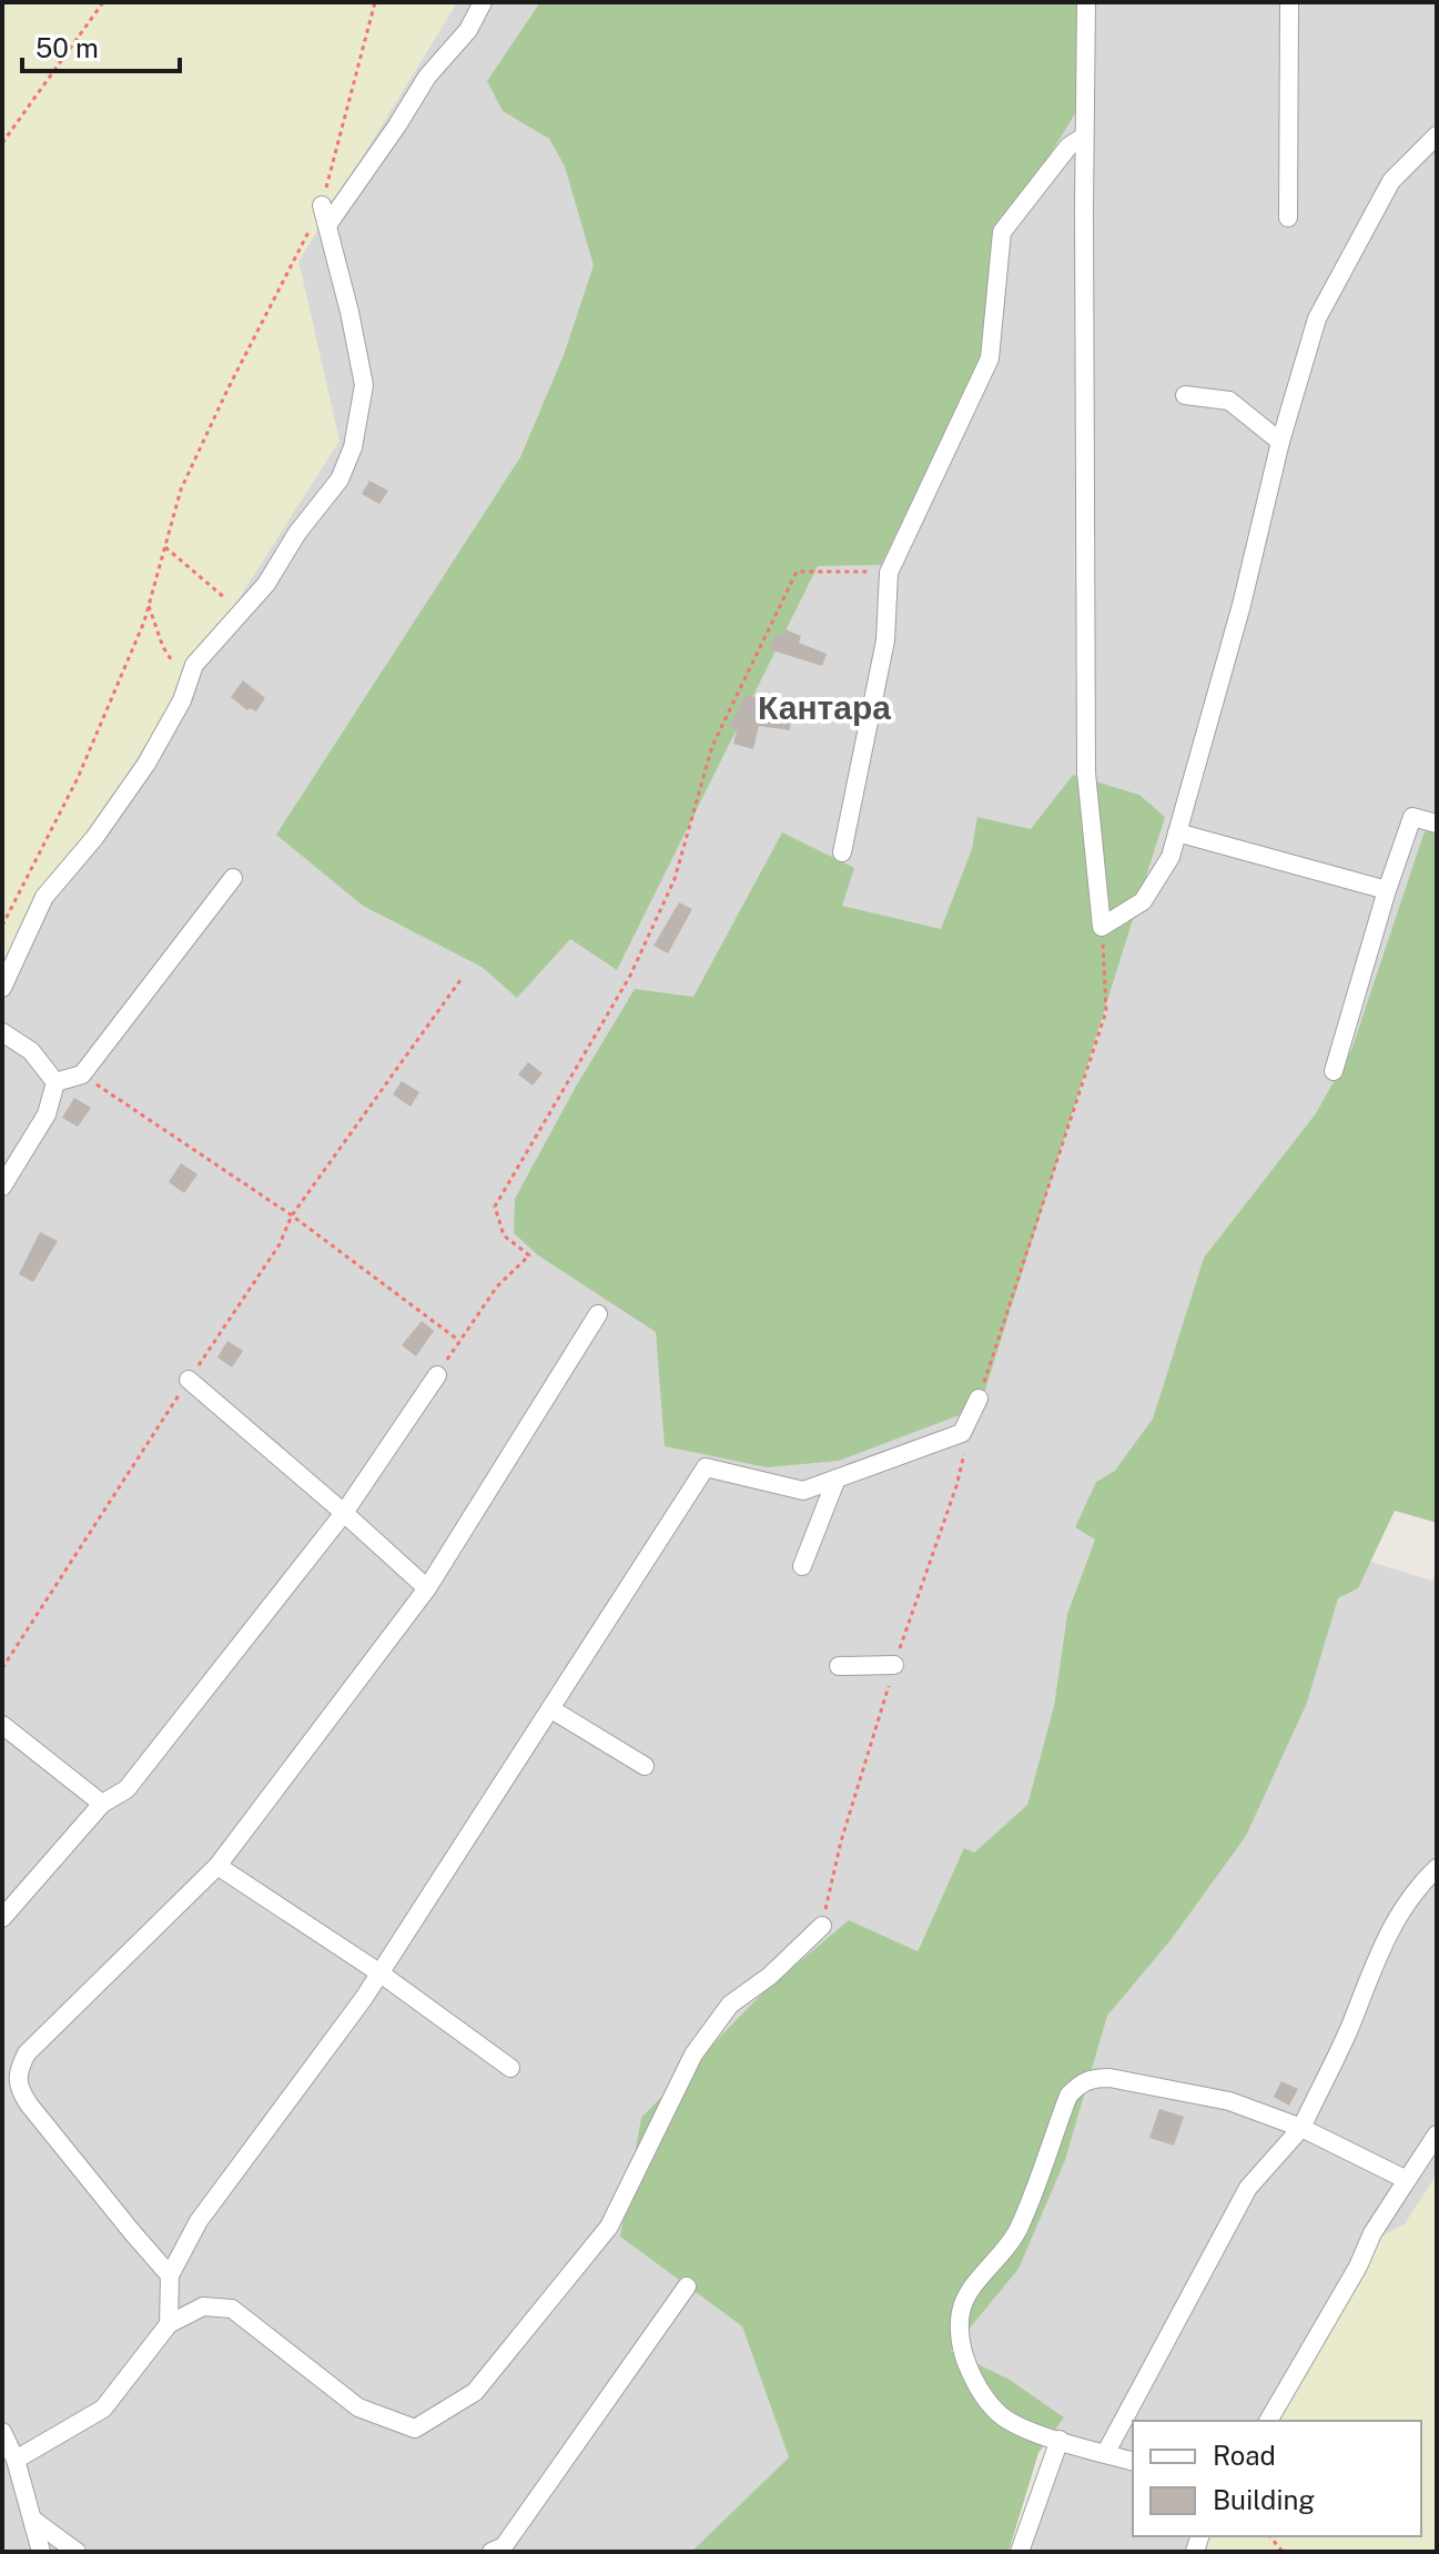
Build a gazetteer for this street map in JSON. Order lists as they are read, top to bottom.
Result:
{
  "districts": ["Кантара"],
  "legend": ["Road", "Building"],
  "scale_bar": "50 m"
}
